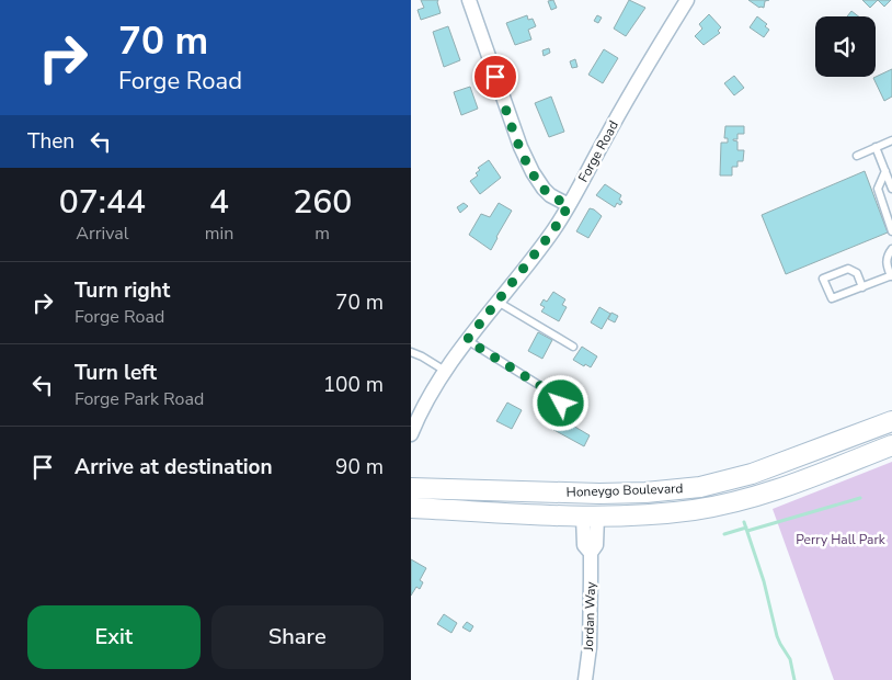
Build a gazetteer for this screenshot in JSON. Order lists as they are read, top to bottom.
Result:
{
  "streets": {
    "main road": ["Honeygo Boulevard"],
    "street": ["Forge Road", "Jordan Way"]
  },
  "crossings": [
    ["Honeygo Boulevard", "Jordan Way"]
  ],
  "parks": ["Perry Hall Park"],
  "page": {
    "turn": ["70 m", "Forge Road"],
    "then": "Then",
    "eta": [
      "07:44",
      "Arrival",
      "4",
      "min",
      "260",
      "m"
    ],
    "list": [
      {
        "name": "Turn right",
        "note": "Forge Road",
        "value": "70 m"
      },
      {
        "name": "Turn left",
        "note": "Forge Park Road",
        "value": "100 m"
      },
      {
        "name": "Arrive at destination",
        "value": "90 m"
      }
    ],
    "buttons": ["Exit", "Share"]
  }
}
